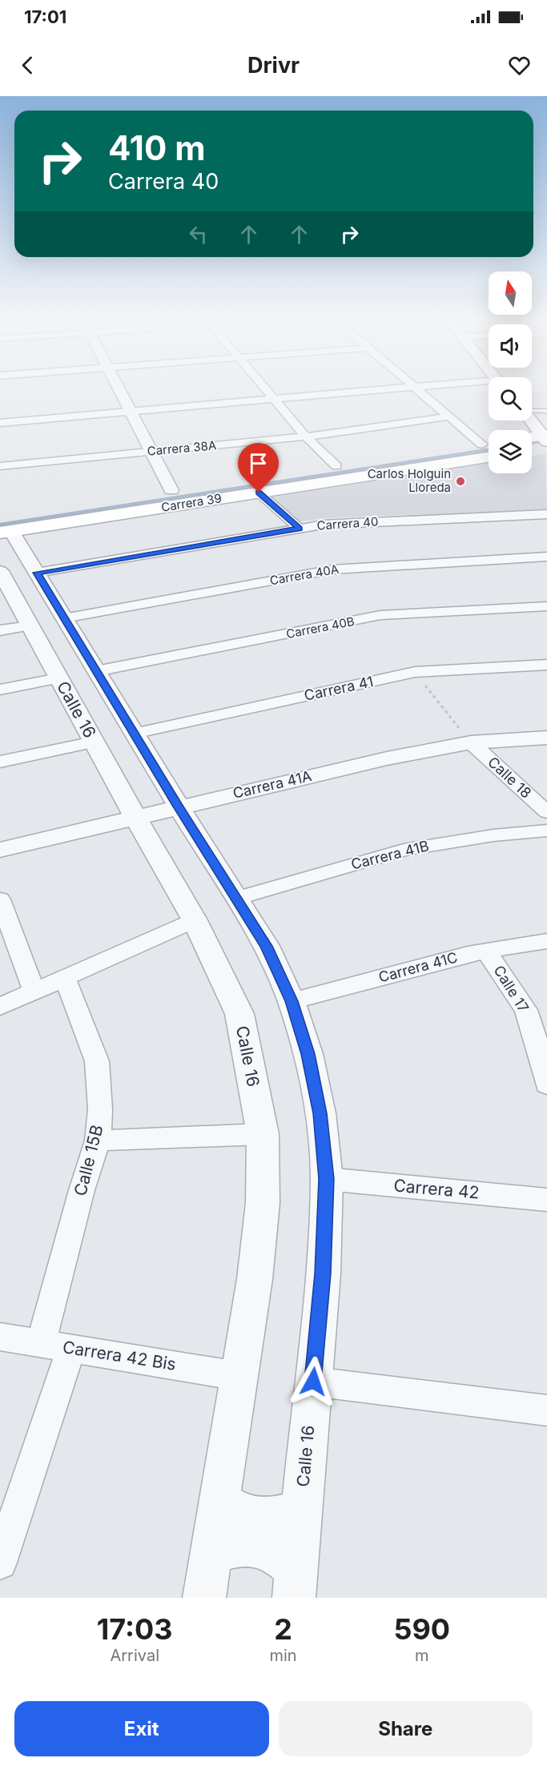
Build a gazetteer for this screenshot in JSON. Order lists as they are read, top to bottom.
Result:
{
  "streets": {
    "main road": ["Carrera 39"],
    "street": [
      "Carrera 38A",
      "Carrera 40",
      "Carrera 40A",
      "Carrera 40B",
      "Carrera 41",
      "Calle 16",
      "Calle 18",
      "Carrera 41A",
      "Carrera 41B",
      "Carrera 41C",
      "Calle 17",
      "Calle 15B",
      "Carrera 42",
      "Carrera 42 Bis"
    ]
  },
  "crossings": [
    ["Carrera 39", "Calle 16"],
    ["Carrera 40", "Calle 16"],
    ["Carrera 40A", "Calle 16"],
    ["Carrera 40B", "Calle 16"],
    ["Carrera 41", "Calle 16"],
    ["Calle 16", "Carrera 41A"],
    ["Calle 16", "Carrera 41B"],
    ["Calle 16", "Carrera 41C"],
    ["Calle 16", "Carrera 42"],
    ["Calle 16", "Carrera 42 Bis"],
    ["Calle 18", "Carrera 41A"],
    ["Carrera 41C", "Calle 17"],
    ["Calle 15B", "Carrera 42 Bis"]
  ],
  "places": ["Carlos Holguin Lloreda"],
  "north": "top",
  "page": {
    "status": "17:01",
    "header": "Drivr",
    "turn": ["410 m", "Carrera 40"],
    "eta": [
      "17:03",
      "Arrival",
      "2",
      "min",
      "590",
      "m"
    ],
    "buttons": ["Exit", "Share"]
  }
}
